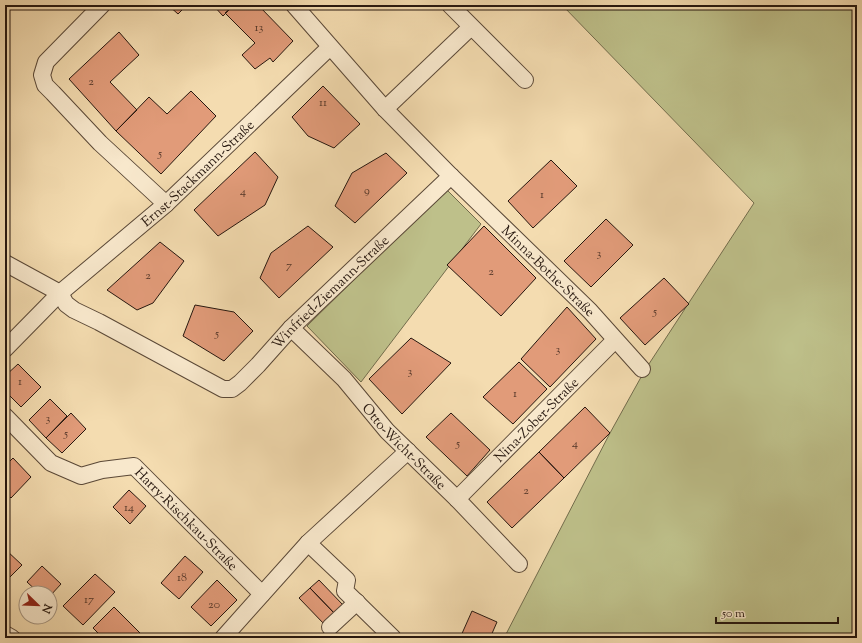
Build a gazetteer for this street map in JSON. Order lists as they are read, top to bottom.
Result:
{
  "streets": {
    "street": [
      "Ernst-Stackmann-Straße",
      "Minna-Bothe-Straße",
      "Winfried-Ziemann-Straße",
      "Nina-Zober-Straße",
      "Otto-Wicht-Straße",
      "Harry-Rischkau-Straße"
    ]
  },
  "crossings": [
    ["Ernst-Stackmann-Straße", "Winfried-Ziemann-Straße"],
    ["Minna-Bothe-Straße", "Winfried-Ziemann-Straße"],
    ["Minna-Bothe-Straße", "Nina-Zober-Straße"],
    ["Winfried-Ziemann-Straße", "Otto-Wicht-Straße"],
    ["Nina-Zober-Straße", "Otto-Wicht-Straße"]
  ],
  "house_numbers": [
    "13",
    "2",
    "11",
    "5",
    "9",
    "4",
    "1",
    "3",
    "7",
    "2",
    "2",
    "5",
    "5",
    "3",
    "3",
    "1",
    "1",
    "3",
    "5",
    "5",
    "4",
    "2",
    "14",
    "18",
    "17",
    "20"
  ],
  "scale_bar": "50 m",
  "north": "bottom right"
}
